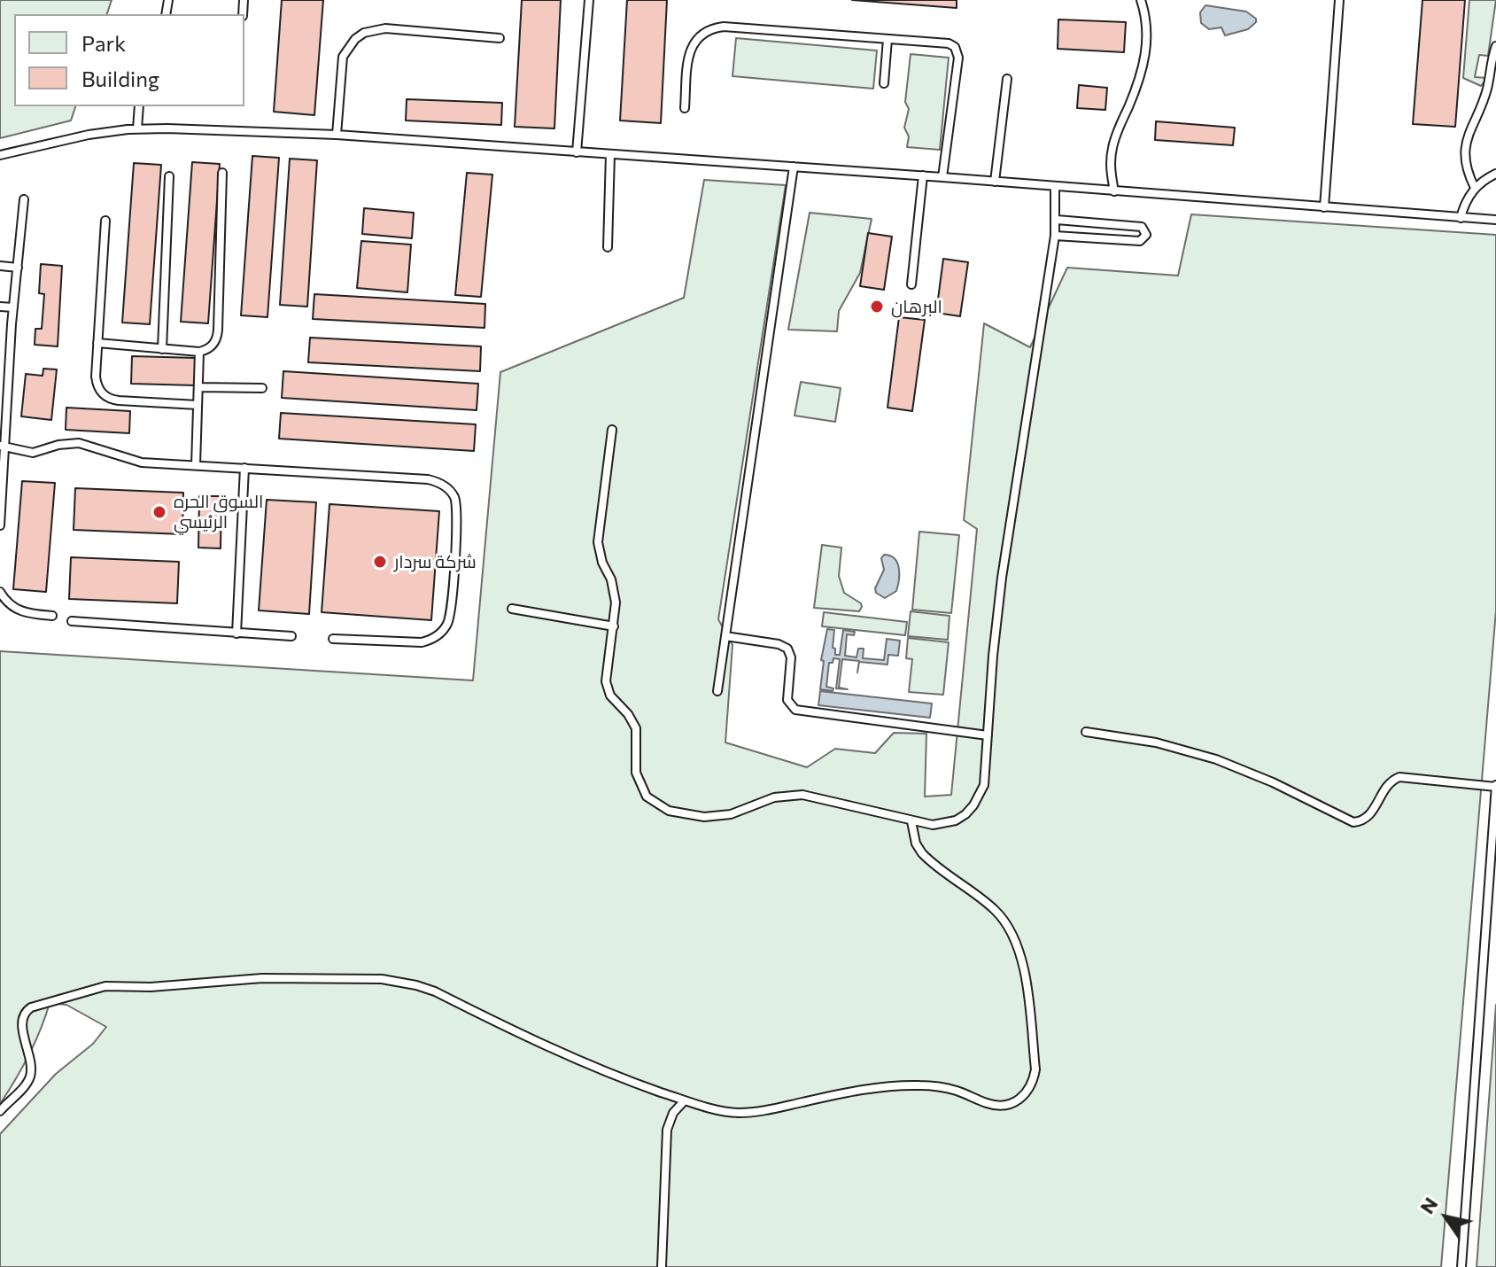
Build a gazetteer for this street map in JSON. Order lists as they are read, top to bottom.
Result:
{
  "places": ["البرهان", "السوق الحره الرئيسي", "شركة سردار"],
  "legend": ["Park", "Building"],
  "north": "top left"
}
